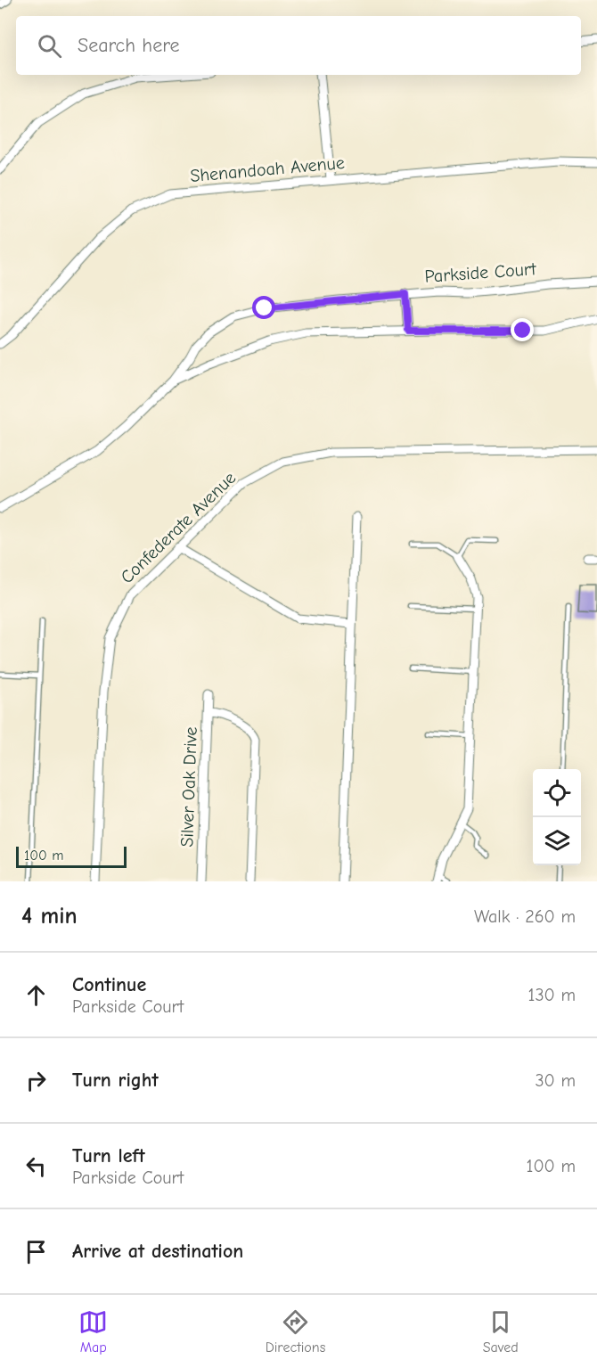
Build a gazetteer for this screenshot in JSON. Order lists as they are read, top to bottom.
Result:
{
  "streets": {
    "street": [
      "Shenandoah Avenue",
      "Parkside Court",
      "Confederate Avenue",
      "Silver Oak Drive"
    ]
  },
  "scale_bar": "100 m",
  "page": {
    "search": "Search here",
    "scale": "100 m",
    "heading": ["4 min", "Walk · 260 m"],
    "list": [
      ["Continue", "Parkside Court", "130 m"],
      ["Turn right", "30 m"],
      ["Turn left", "Parkside Court", "100 m"],
      "Arrive at destination"
    ],
    "nav": ["Map", "Directions", "Saved"]
  }
}
